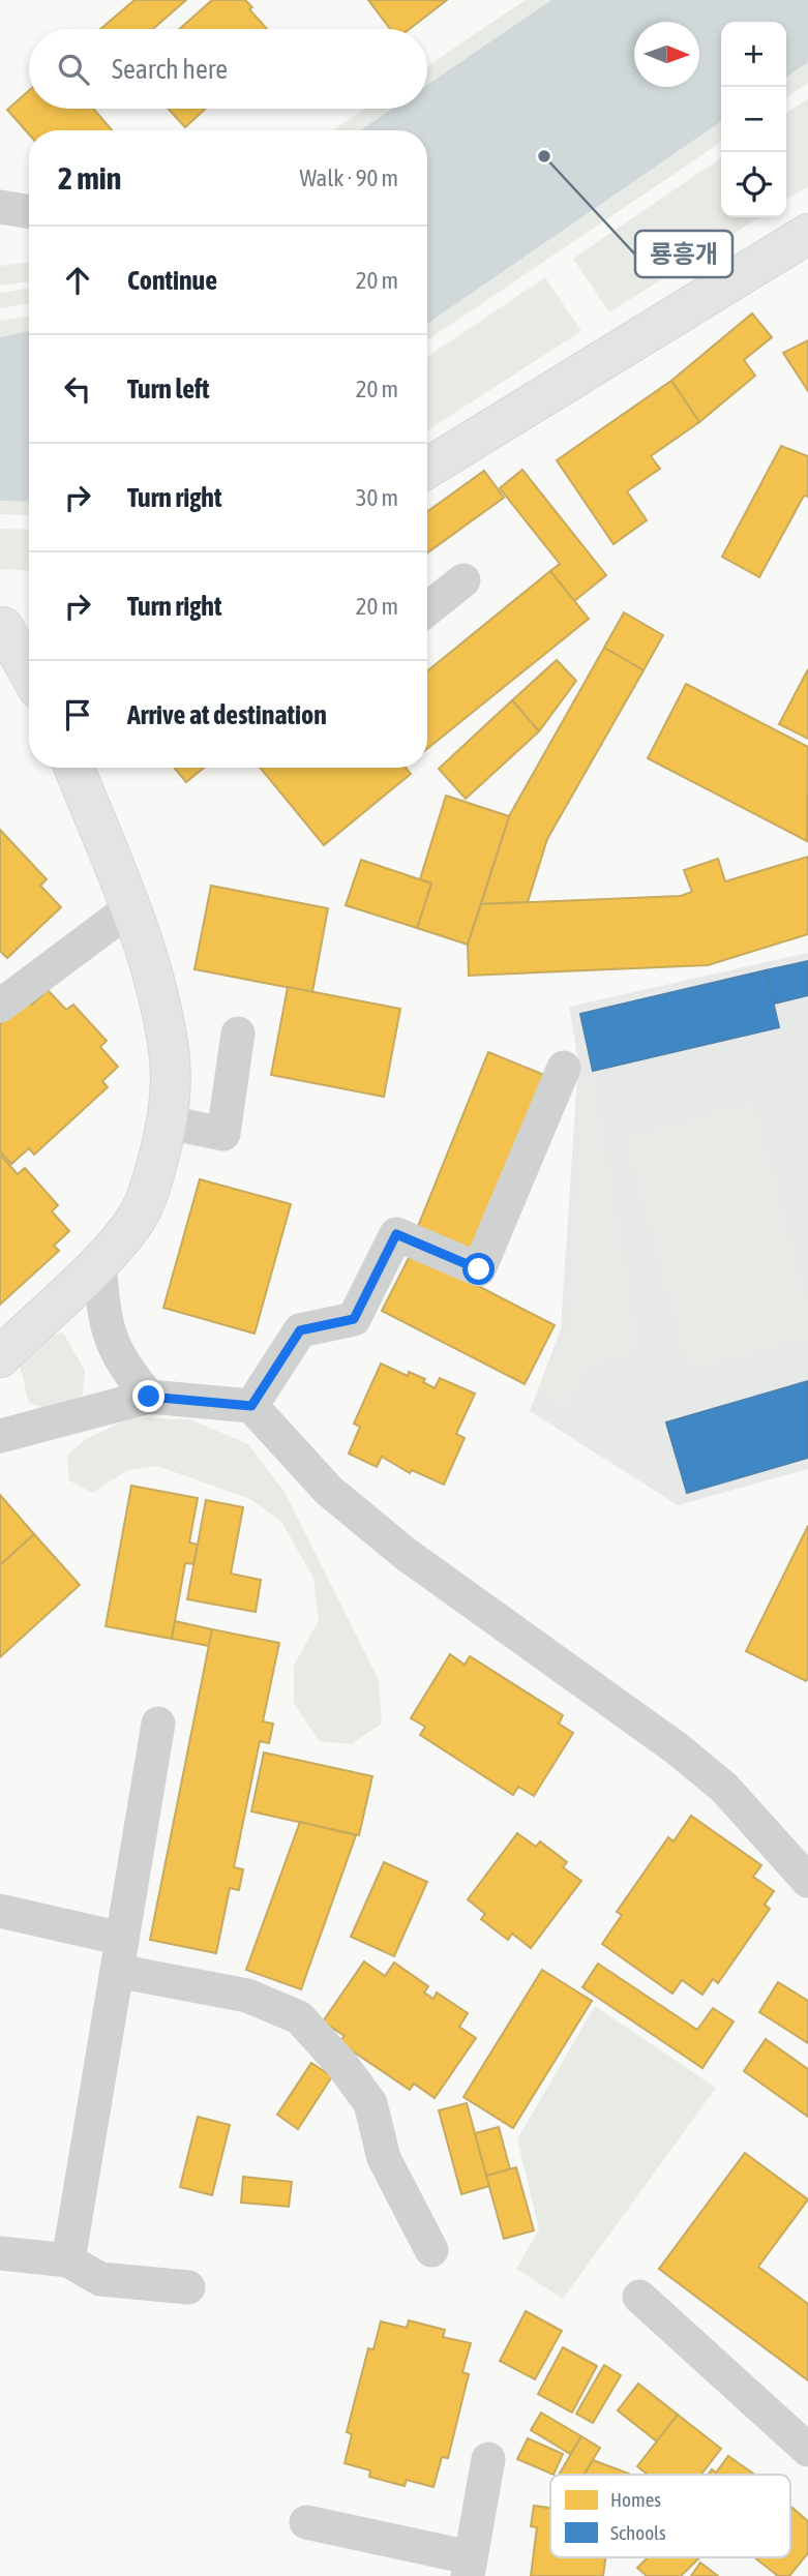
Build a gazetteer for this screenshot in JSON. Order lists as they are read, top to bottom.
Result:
{
  "places": ["룡흥개"],
  "legend": ["Homes", "Schools"],
  "north": "right",
  "page": {
    "map_buttons": ["+", "−"],
    "search": "Search here",
    "heading": ["2 min", "Walk · 90 m"],
    "list": [
      ["Continue", "20 m"],
      ["Turn left", "20 m"],
      ["Turn right", "30 m"],
      ["Turn right", "20 m"],
      "Arrive at destination"
    ]
  }
}
